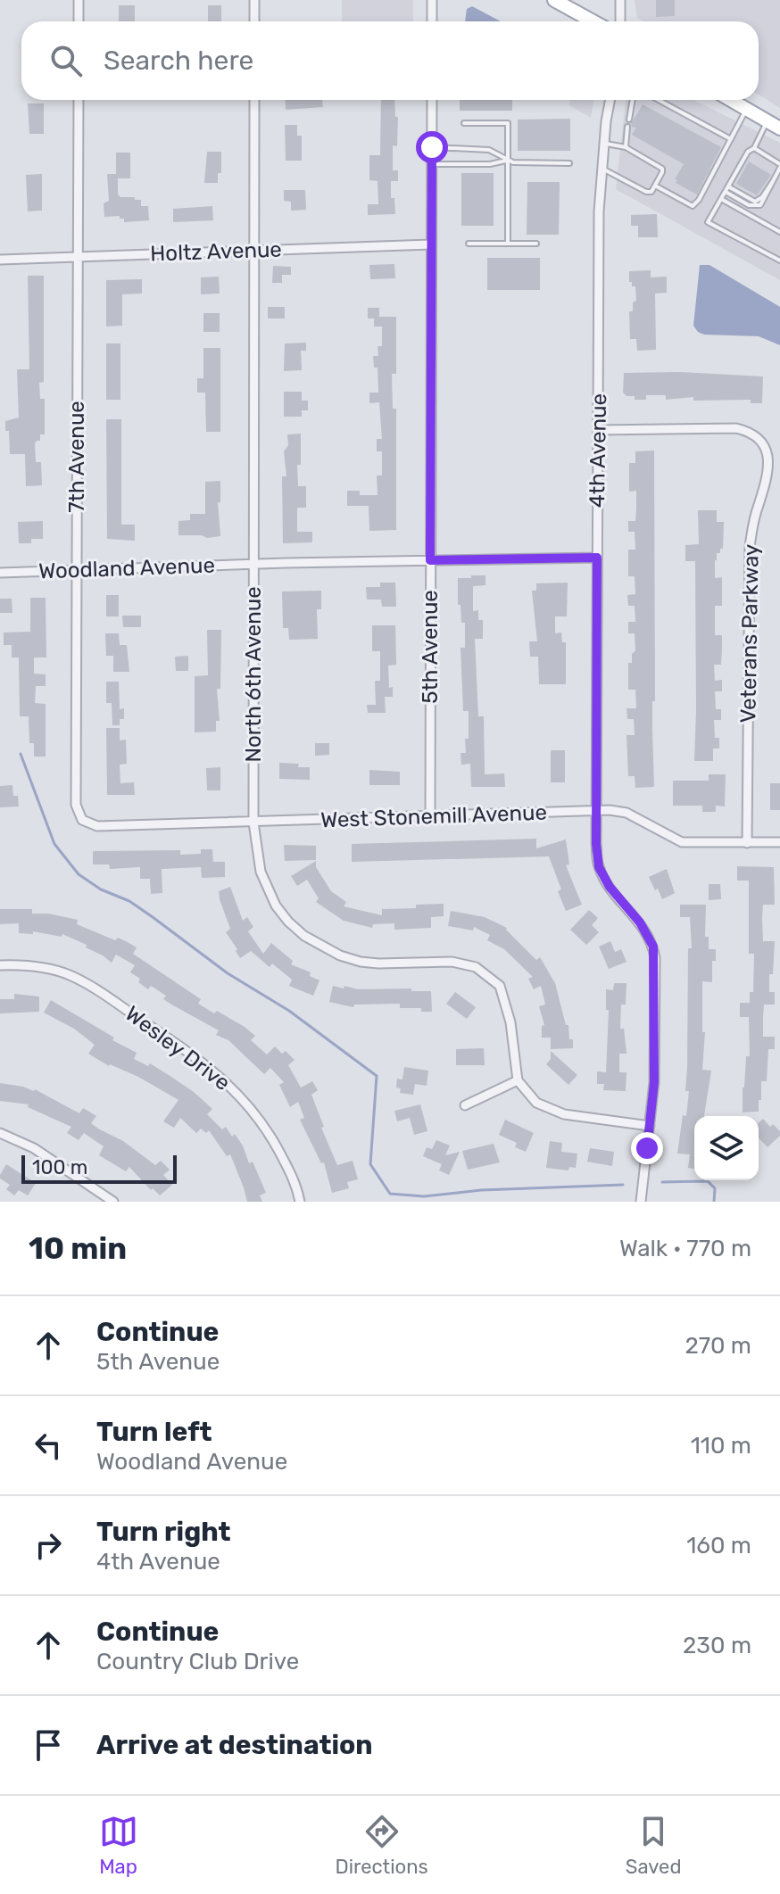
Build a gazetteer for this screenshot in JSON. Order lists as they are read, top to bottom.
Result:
{
  "streets": {
    "street": [
      "Holtz Avenue",
      "4th Avenue",
      "7th Avenue",
      "Woodland Avenue",
      "Veterans Parkway",
      "5th Avenue",
      "North 6th Avenue",
      "West Stonemill Avenue",
      "Wesley Drive"
    ]
  },
  "crossings": [
    ["Holtz Avenue", "7th Avenue"],
    ["Holtz Avenue", "5th Avenue"],
    ["Holtz Avenue", "North 6th Avenue"],
    ["4th Avenue", "Woodland Avenue"],
    ["4th Avenue", "Veterans Parkway"],
    ["4th Avenue", "West Stonemill Avenue"],
    ["7th Avenue", "Woodland Avenue"],
    ["7th Avenue", "West Stonemill Avenue"],
    ["Woodland Avenue", "5th Avenue"],
    ["Woodland Avenue", "North 6th Avenue"],
    ["Veterans Parkway", "West Stonemill Avenue"],
    ["5th Avenue", "West Stonemill Avenue"],
    ["North 6th Avenue", "West Stonemill Avenue"]
  ],
  "scale_bar": "100 m",
  "page": {
    "search": "Search here",
    "scale": "100 m",
    "heading": ["10 min", "Walk · 770 m"],
    "list": [
      ["Continue", "5th Avenue", "270 m"],
      ["Turn left", "Woodland Avenue", "110 m"],
      ["Turn right", "4th Avenue", "160 m"],
      ["Continue", "Country Club Drive", "230 m"],
      "Arrive at destination"
    ],
    "nav": ["Map", "Directions", "Saved"]
  }
}
